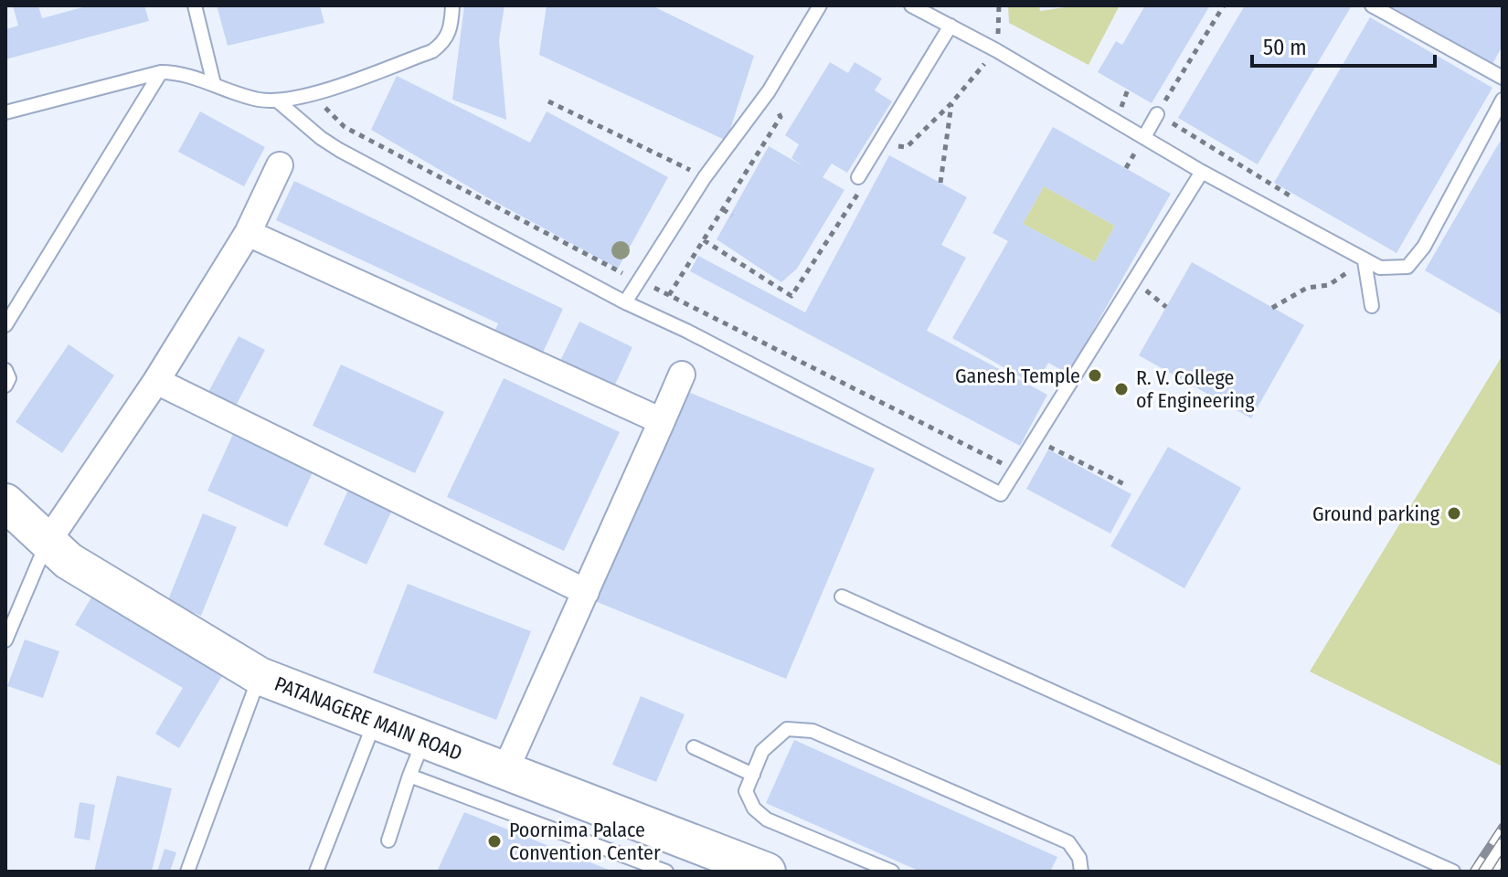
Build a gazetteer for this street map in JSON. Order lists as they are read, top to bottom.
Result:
{
  "streets": {
    "street": ["PATANAGERE MAIN ROAD"]
  },
  "places": [
    "Ganesh Temple",
    "R. V. College of Engineering",
    "Ground parking",
    "Poornima Palace Convention Center"
  ],
  "scale_bar": "50 m"
}
